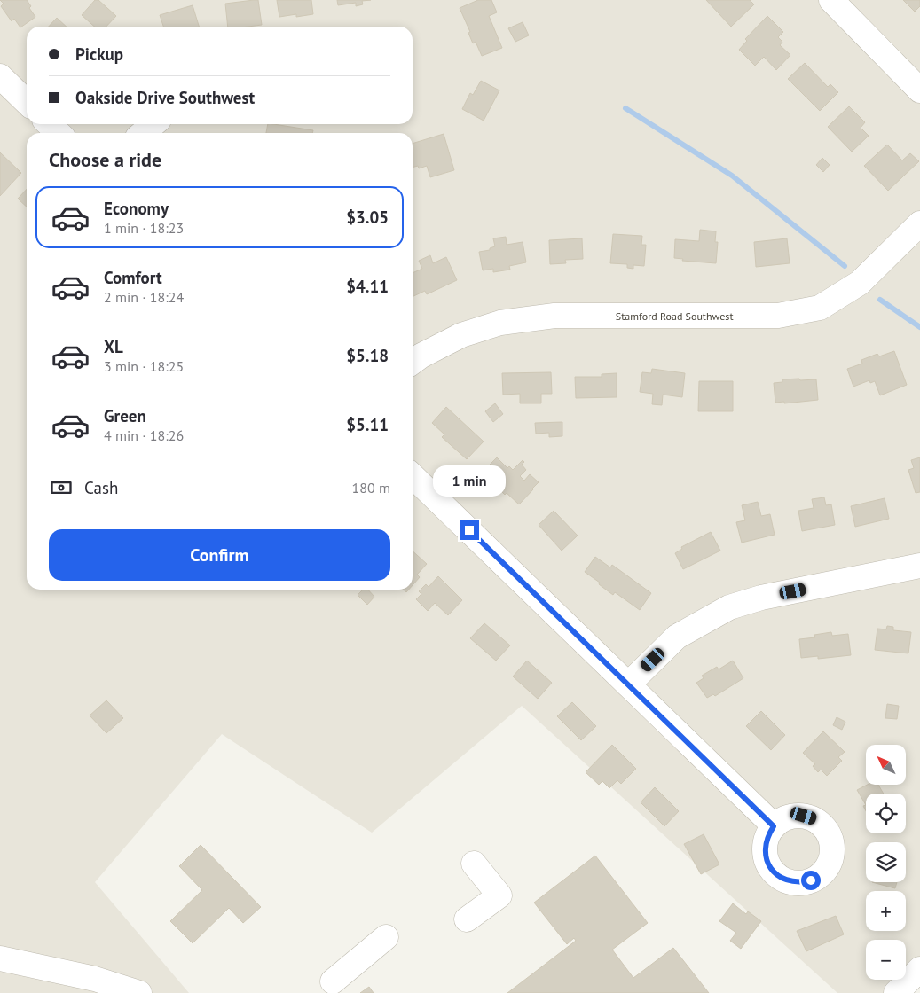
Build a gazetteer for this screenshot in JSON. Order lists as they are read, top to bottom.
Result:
{
  "streets": {
    "street": ["Stamford Road Southwest"]
  },
  "north": "top left",
  "page": {
    "banner": ["Pickup", "Oakside Drive Southwest"],
    "heading": "Choose a ride",
    "list": [
      {
        "name": "Economy",
        "note": "1 min · 18:23",
        "value": "$3.05"
      },
      {
        "name": "Comfort",
        "note": "2 min · 18:24",
        "value": "$4.11"
      },
      {
        "name": "XL",
        "note": "3 min · 18:25",
        "value": "$5.18"
      },
      {
        "name": "Green",
        "note": "4 min · 18:26",
        "value": "$5.11"
      }
    ],
    "pay": ["Cash", "180 m"],
    "bubble": "1 min",
    "buttons": "Confirm",
    "map_buttons": ["+", "−"]
  }
}
